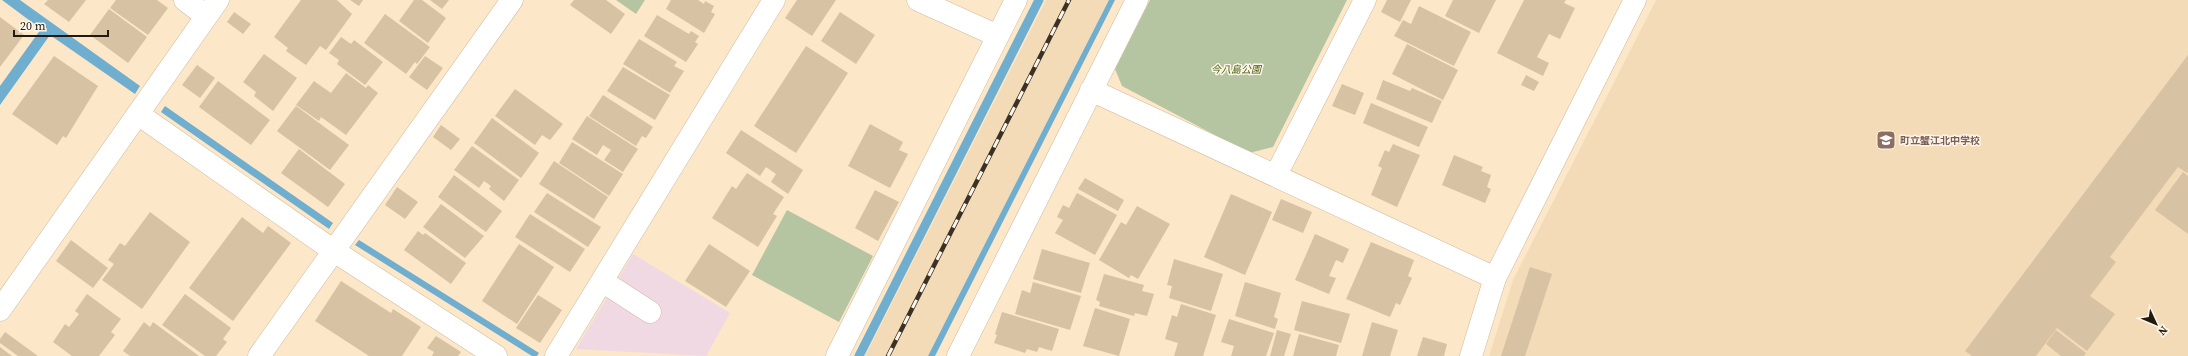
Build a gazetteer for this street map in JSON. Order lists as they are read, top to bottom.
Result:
{
  "parks": ["今八島公園"],
  "places": {
    "school or university": ["町立蟹江北中学校"]
  },
  "scale_bar": "20 m",
  "north": "bottom right"
}
